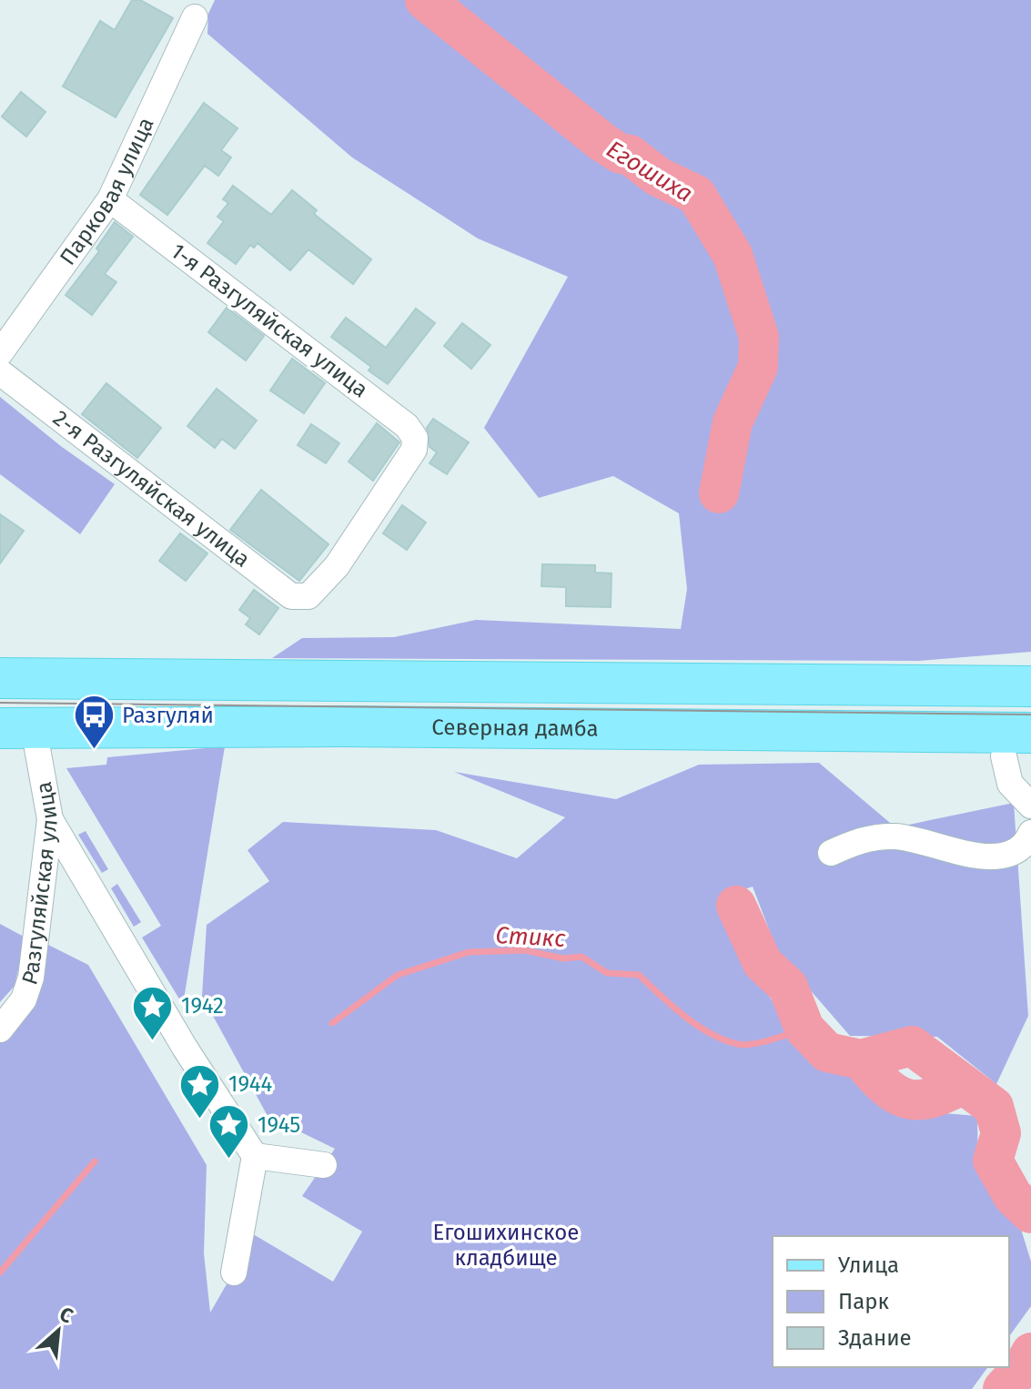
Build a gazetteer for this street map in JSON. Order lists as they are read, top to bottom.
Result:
{
  "streets": {
    "main road": ["Северная дамба"],
    "street": [
      "Парковая улица",
      "1-я Разгуляйская улица",
      "2-я Разгуляйская улица",
      "Разгуляйская улица"
    ]
  },
  "crossings": [
    ["Парковая улица", "1-я Разгуляйская улица"],
    ["1-я Разгуляйская улица", "2-я Разгуляйская улица"],
    ["Северная дамба", "Разгуляйская улица"]
  ],
  "water": ["Егошиха", "Стикс"],
  "parks": ["Егошихинское кладбище"],
  "places": {
    "bus stop": ["Разгуляй"],
    "place": ["1942", "1944", "1945"]
  },
  "legend": ["Улица", "Парк", "Здание"],
  "north": "top right"
}
